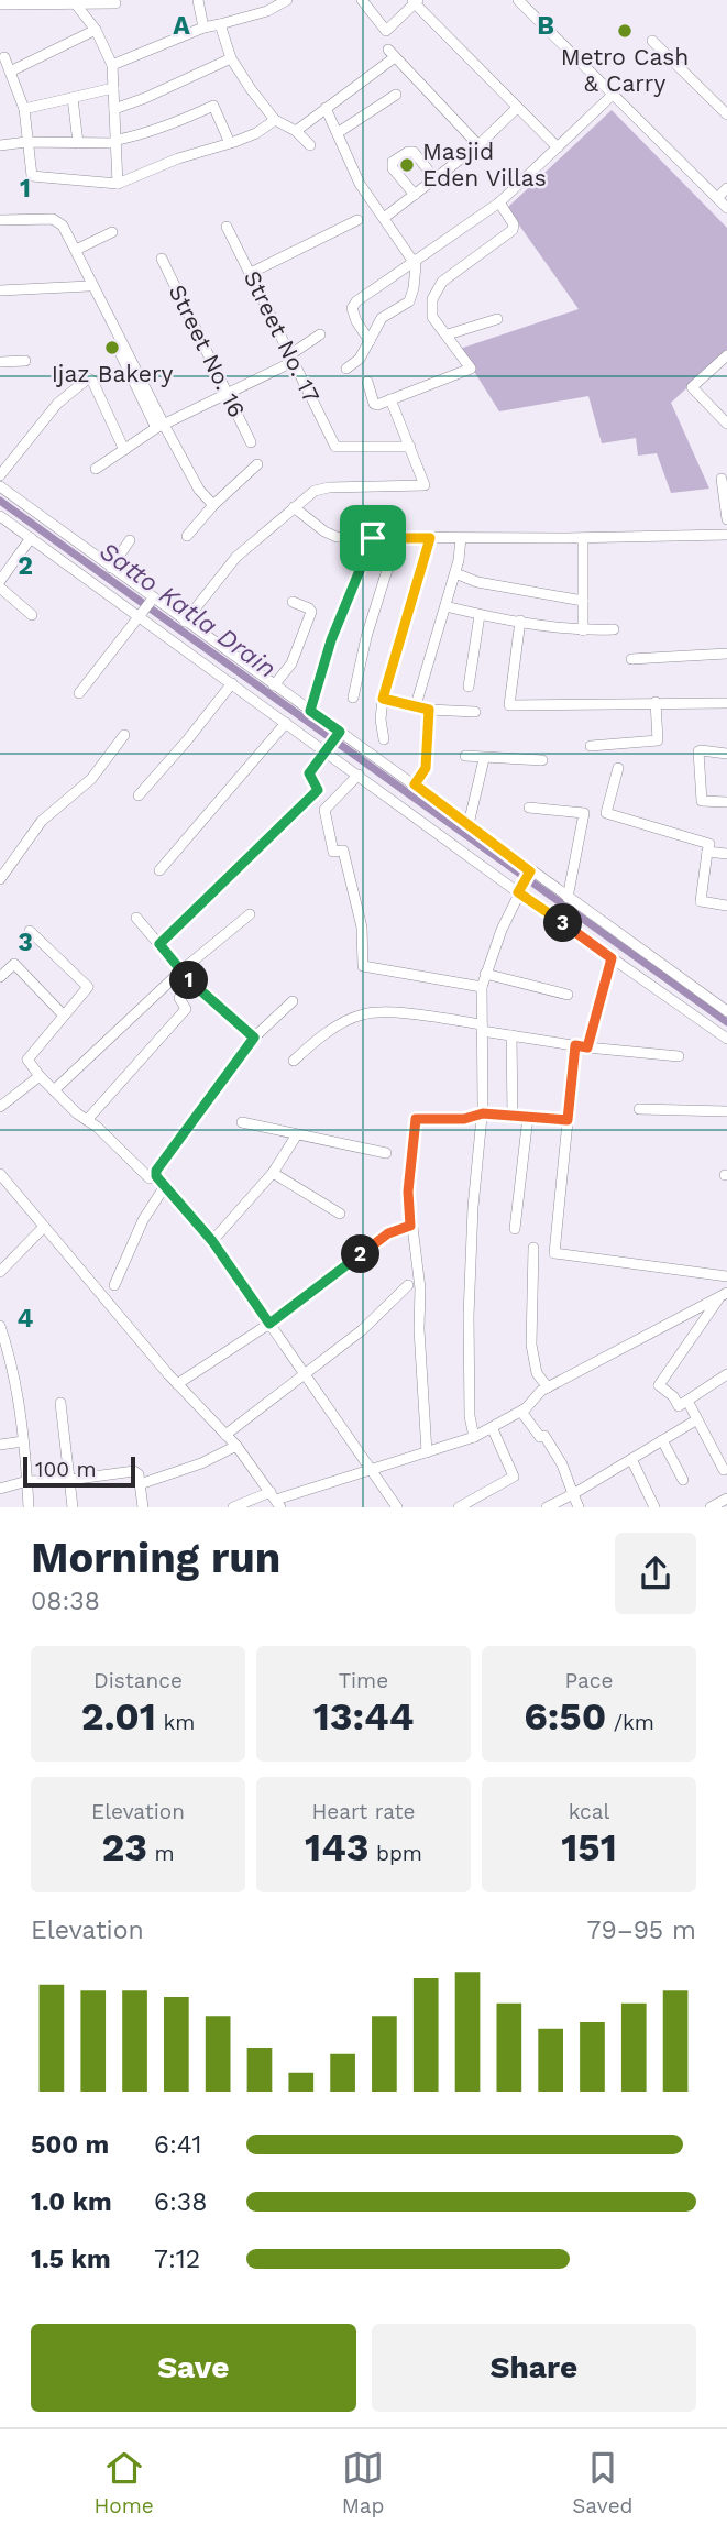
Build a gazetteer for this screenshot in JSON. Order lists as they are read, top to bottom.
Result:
{
  "streets": {
    "street": ["Street No. 17", "Street No. 16"]
  },
  "water": ["Satto Katla Drain"],
  "places": ["Metro Cash & Carry", "Masjid Eden Villas", "Ijaz Bakery"],
  "scale_bar": "100 m",
  "page": {
    "pins": ["3", "1", "2"],
    "scale": "100 m",
    "heading": ["Morning run", "08:38"],
    "stats": [
      ["Distance", "2.01 km"],
      ["Time", "13:44"],
      ["Pace", "6:50 /km"],
      ["Elevation", "23 m"],
      ["Heart rate", "143 bpm"],
      ["kcal", "151"]
    ],
    "chart": ["Elevation", "79–95 m"],
    "list": [
      {
        "name": "500 m",
        "note": "6:41"
      },
      {
        "name": "1.0 km",
        "note": "6:38"
      },
      {
        "name": "1.5 km",
        "note": "7:12"
      }
    ],
    "buttons": ["Save", "Share"],
    "tabs": ["Home", "Map", "Saved"]
  },
  "grid": {
    "columns": ["A", "B"],
    "rows": [
      "1",
      "2",
      "3",
      "4"
    ]
  }
}
